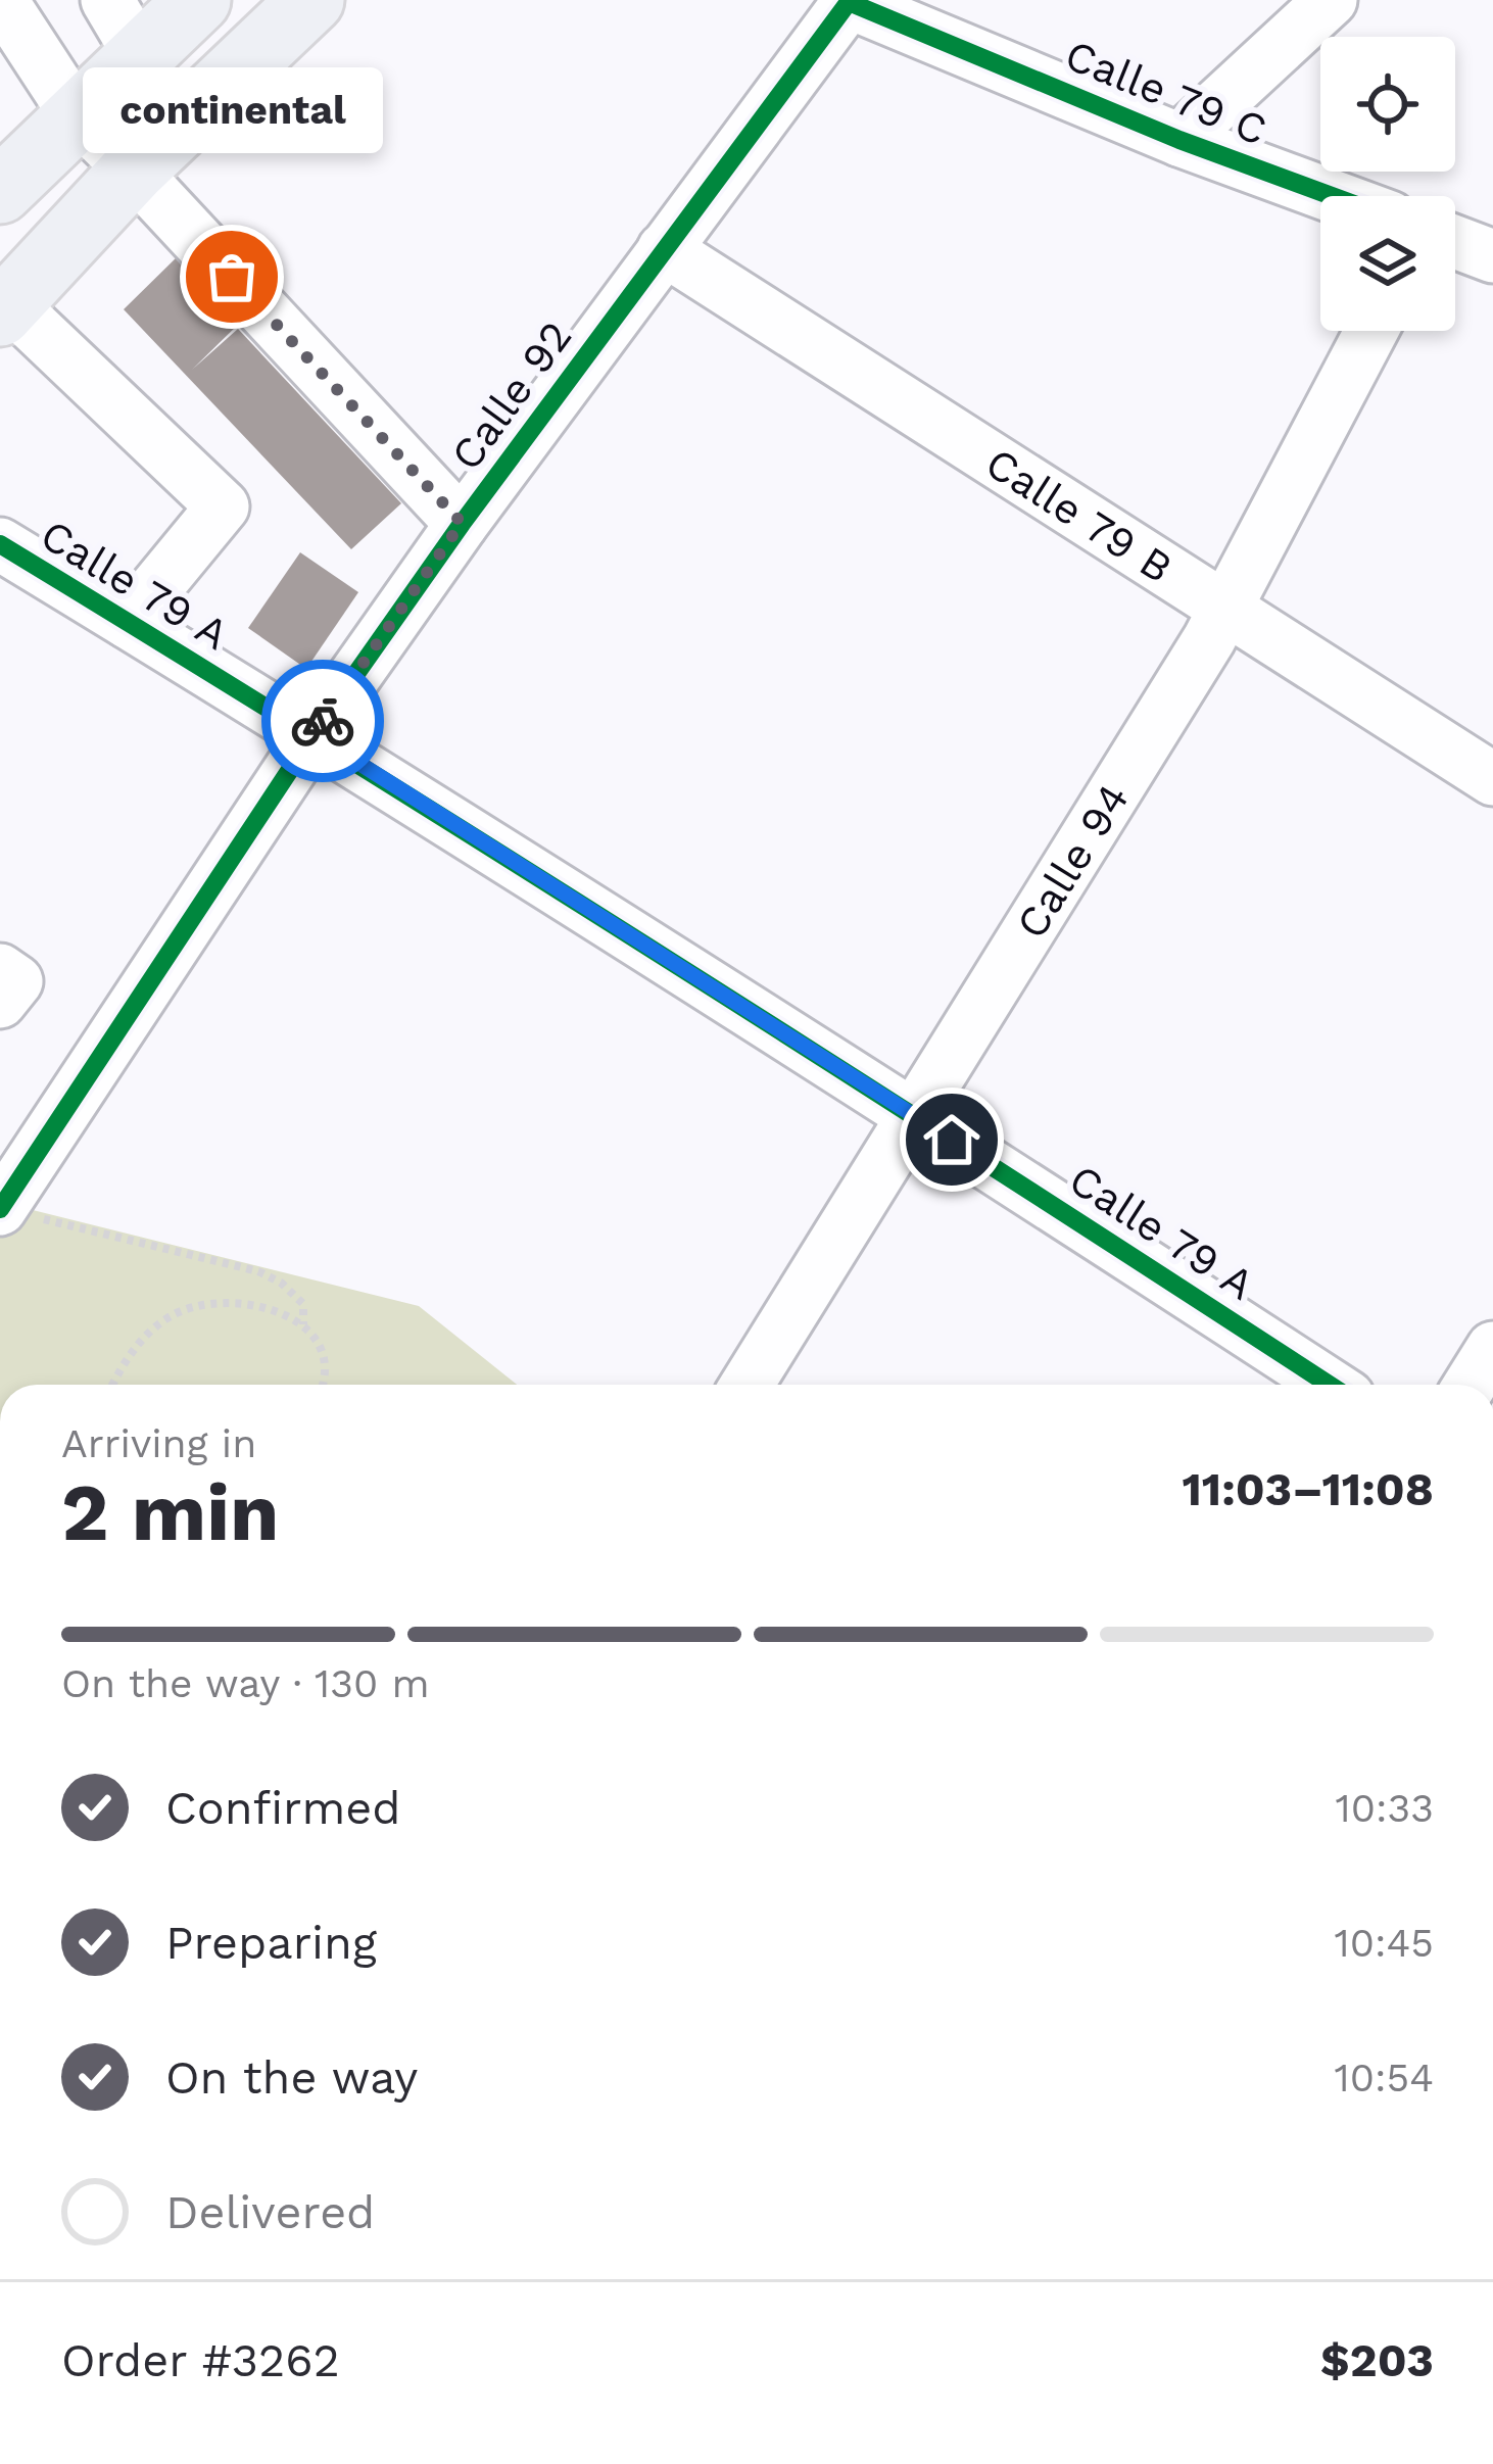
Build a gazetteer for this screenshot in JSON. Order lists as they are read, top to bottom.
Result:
{
  "streets": {
    "street": [
      "Calle 79 C",
      "Calle 92",
      "Calle 79 B",
      "Calle 79 A",
      "Calle 94"
    ]
  },
  "crossings": [
    ["Calle 79 C", "Calle 92"],
    ["Calle 92", "Calle 79 B"],
    ["Calle 92", "Calle 79 A"],
    ["Calle 79 B", "Calle 94"],
    ["Calle 79 A", "Calle 94"]
  ],
  "places": ["continental"],
  "page": {
    "bubble": "continental",
    "heading": ["2 min", "Arriving in", "11:03–11:08"],
    "panel": ["Order #3262", "$203"],
    "bar": "On the way · 130 m",
    "list": [
      ["Confirmed", "10:33"],
      ["Preparing", "10:45"],
      ["On the way", "10:54"],
      "Delivered"
    ]
  }
}
